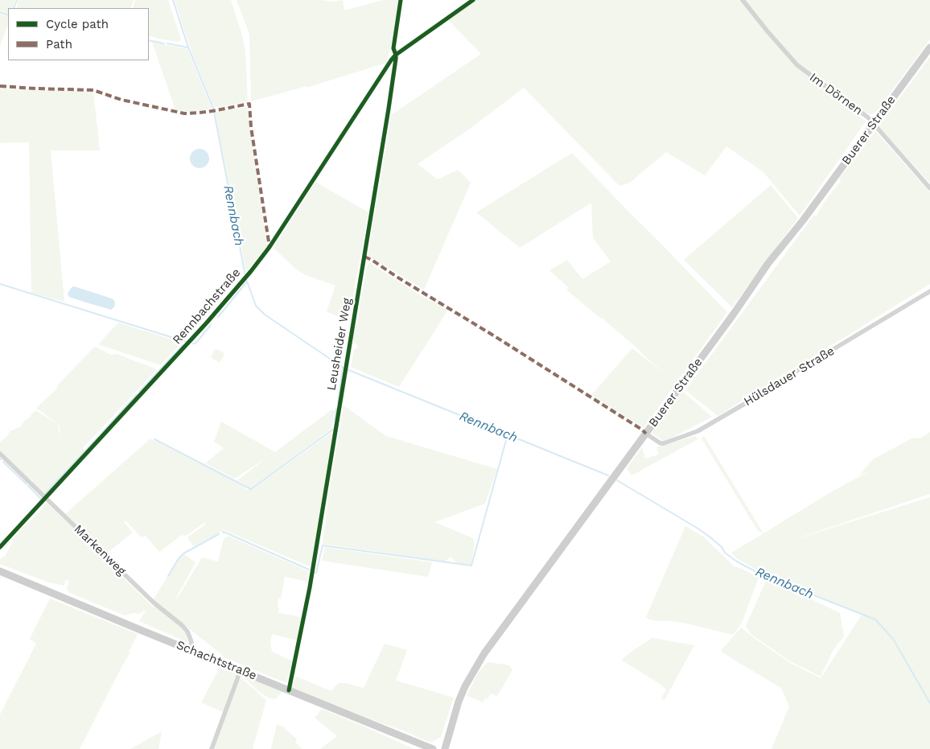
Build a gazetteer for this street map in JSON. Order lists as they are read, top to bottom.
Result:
{
  "streets": {
    "main road": ["Buerer Straße", "Schachtstraße"],
    "street": [
      "Im Dörnen",
      "Rennbachstraße",
      "Leusheider Weg",
      "Hülsdauer Straße",
      "Markenweg"
    ]
  },
  "crossings": [
    ["Im Dörnen", "Buerer Straße"],
    ["Buerer Straße", "Hülsdauer Straße"],
    ["Rennbachstraße", "Leusheider Weg"],
    ["Rennbachstraße", "Markenweg"],
    ["Leusheider Weg", "Schachtstraße"],
    ["Markenweg", "Schachtstraße"]
  ],
  "water": ["Rennbach"],
  "legend": ["Cycle path", "Path"]
}
